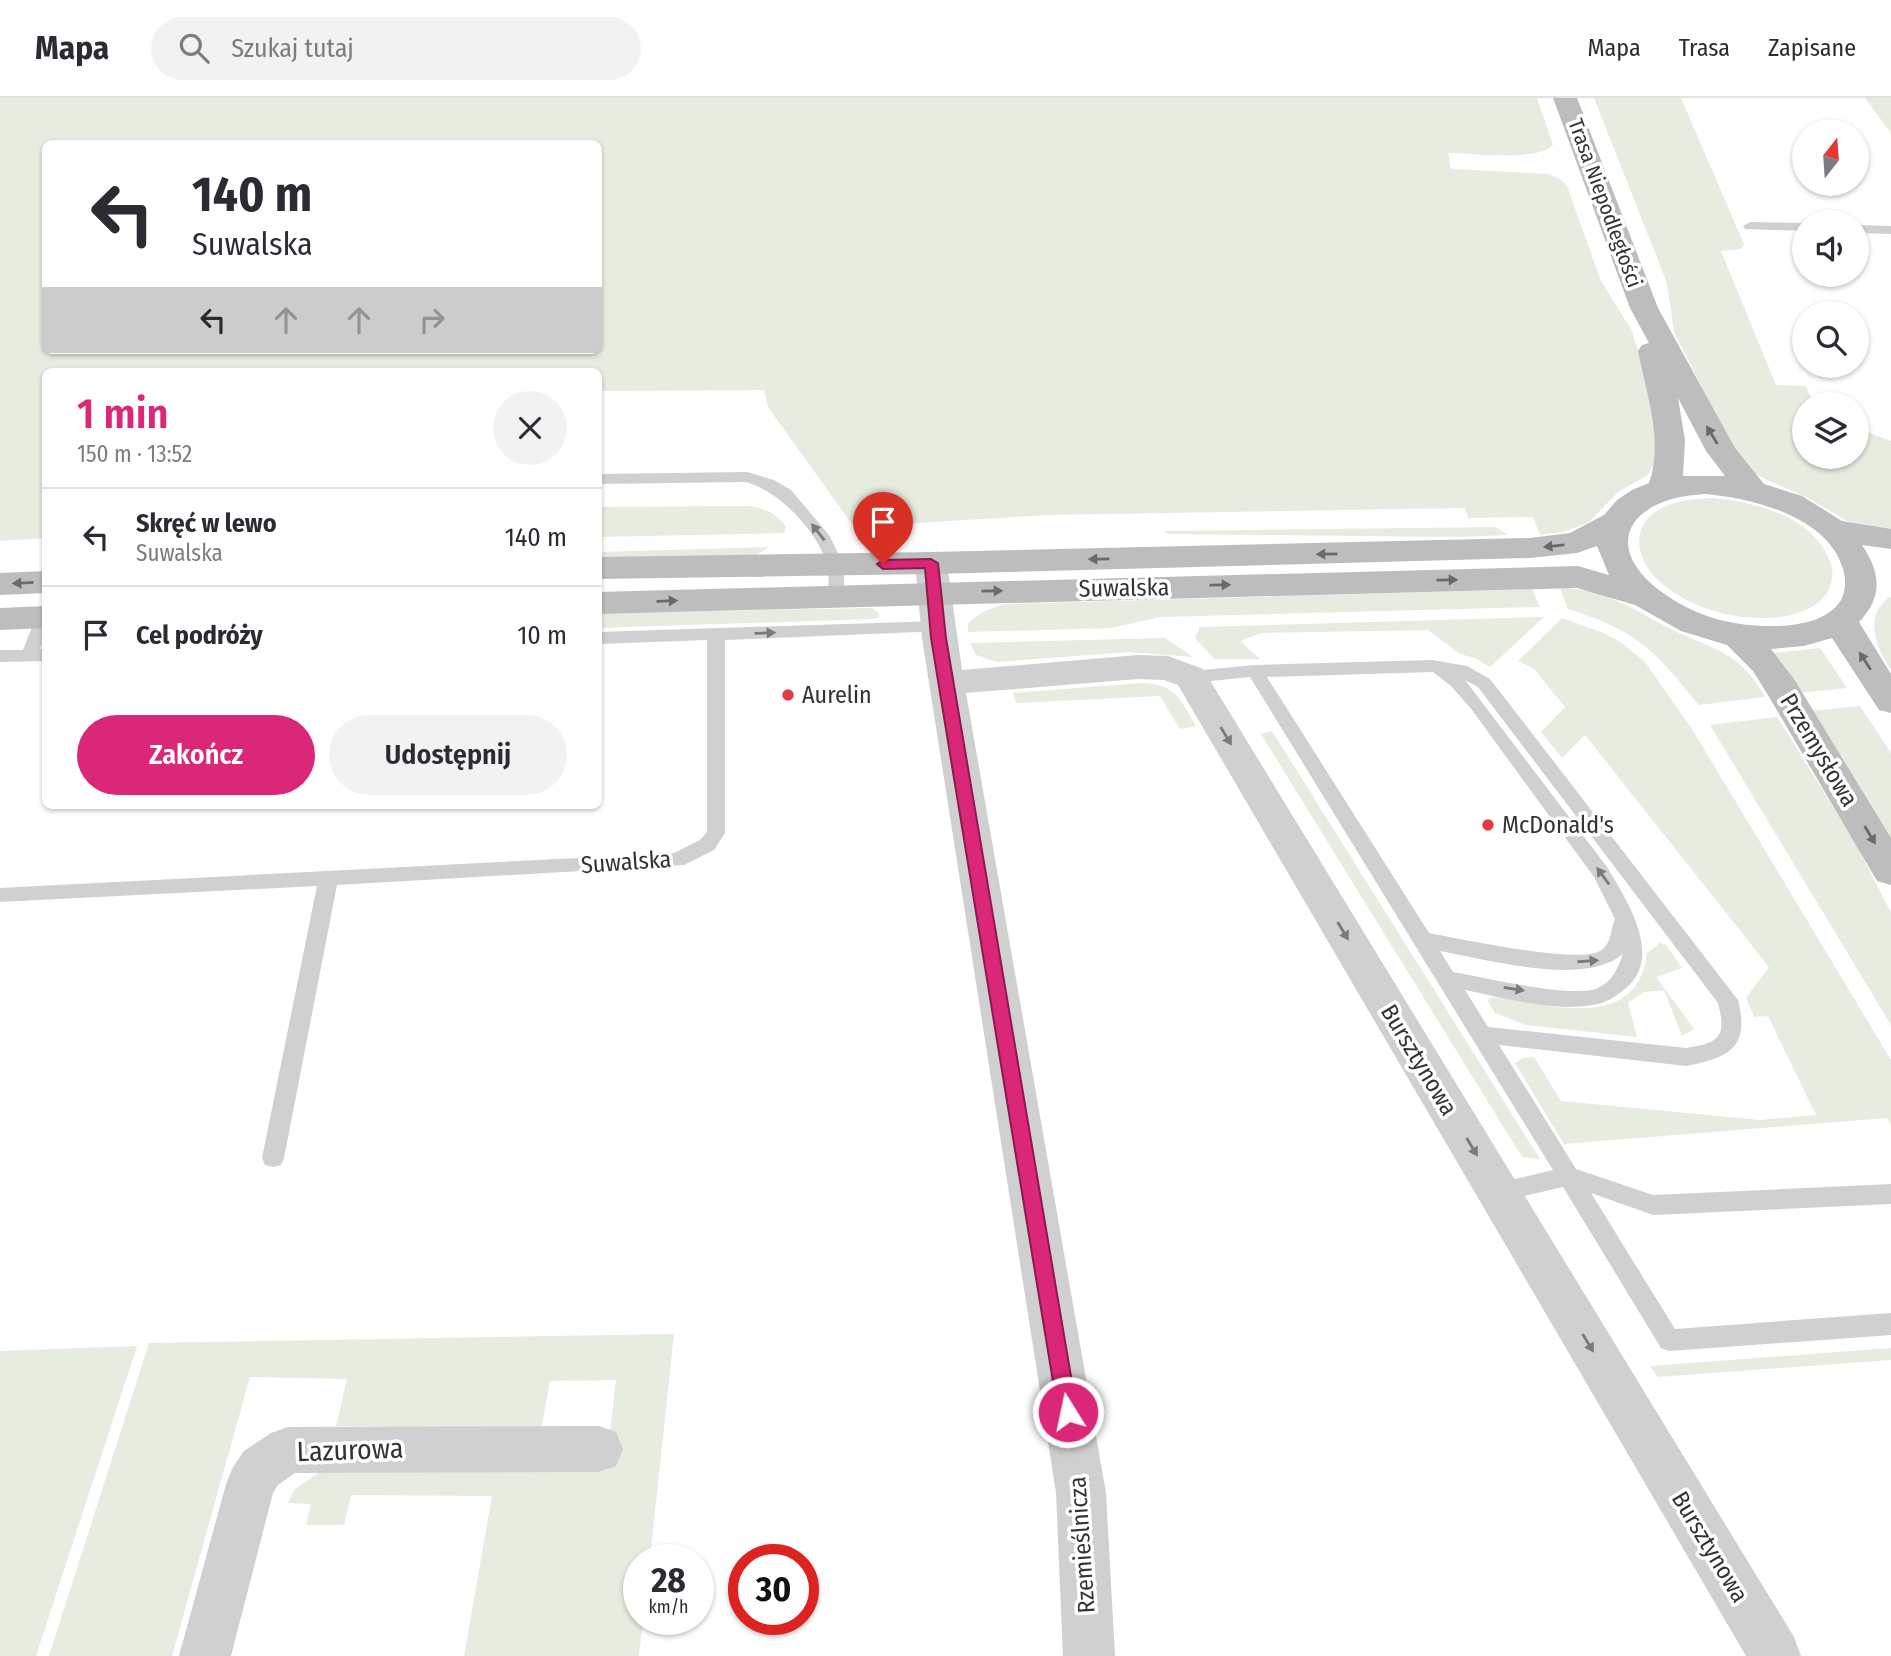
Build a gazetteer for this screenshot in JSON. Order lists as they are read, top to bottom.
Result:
{
  "streets": {
    "main road": ["Trasa Niepodległości", "Suwalska", "Przemysłowa"],
    "street": ["Bursztynowa", "Lazurowa", "Rzemieślnicza"]
  },
  "crossings": [
    ["Trasa Niepodległości", "Suwalska"],
    ["Suwalska", "Rzemieślnicza"]
  ],
  "one_way": ["Bursztynowa"],
  "places": ["Aurelin", "McDonald's"],
  "north": "top",
  "page": {
    "header": "Mapa",
    "search": "Szukaj tutaj",
    "nav": ["Mapa", "Trasa", "Zapisane"],
    "turn": ["140 m", "Suwalska"],
    "heading": ["1 min", "150 m · 13:52"],
    "list": [
      {
        "name": "Skręć w lewo",
        "note": "Suwalska",
        "value": "140 m"
      },
      {
        "name": "Cel podróży",
        "value": "10 m"
      }
    ],
    "buttons": ["Zakończ", "Udostępnij"],
    "speed": "28 km/h",
    "limit": "30"
  }
}
